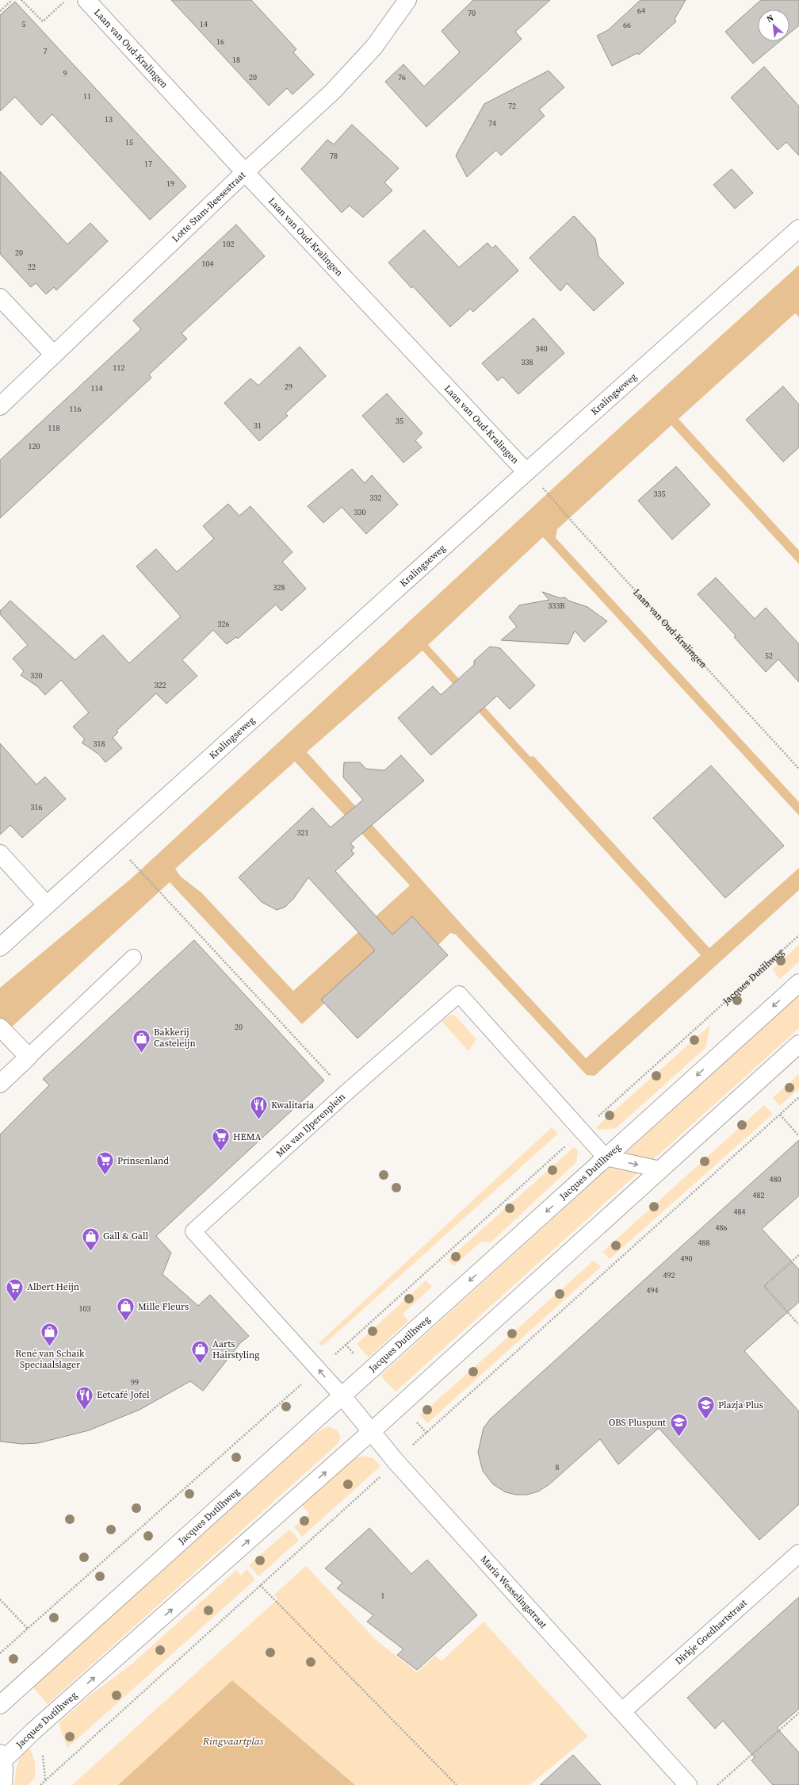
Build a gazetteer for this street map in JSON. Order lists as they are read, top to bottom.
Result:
{
  "streets": {
    "street": [
      "Laan van Oud-Kralingen",
      "Lotte Stam-Beesestraat",
      "Kralingseweg",
      "Jacques Dutilhweg",
      "Maria Wesselingstraat",
      "Dirkje Goedhartstraat"
    ],
    "lane": ["Mia van IJperenplein"]
  },
  "crossings": [
    ["Laan van Oud-Kralingen", "Lotte Stam-Beesestraat"],
    ["Laan van Oud-Kralingen", "Kralingseweg"],
    ["Jacques Dutilhweg", "Mia van IJperenplein"],
    ["Jacques Dutilhweg", "Maria Wesselingstraat"],
    ["Mia van IJperenplein", "Maria Wesselingstraat"],
    ["Maria Wesselingstraat", "Dirkje Goedhartstraat"]
  ],
  "water": ["Ringvaartplas"],
  "places": {
    "shop": [
      "Bakkerij Casteleijn",
      "Gall & Gall",
      "Mille Fleurs",
      "René van Schaik Speciaalslager",
      "Aarts Hairstyling"
    ],
    "restaurant": ["Kwalitaria", "Eetcafé Jofel"],
    "supermarket": ["HEMA", "Prinsenland", "Albert Heijn"],
    "school or university": ["Plazja Plus", "OBS Pluspunt"]
  },
  "house_numbers": [
    "64",
    "70",
    "5",
    "14",
    "66",
    "16",
    "7",
    "18",
    "9",
    "20",
    "76",
    "11",
    "72",
    "13",
    "74",
    "15",
    "78",
    "17",
    "19",
    "102",
    "20",
    "104",
    "22",
    "340",
    "338",
    "112",
    "29",
    "114",
    "116",
    "35",
    "31",
    "118",
    "120",
    "335",
    "332",
    "330",
    "328",
    "333B",
    "326",
    "52",
    "320",
    "322",
    "318",
    "316",
    "321",
    "20",
    "480",
    "482",
    "484",
    "486",
    "488",
    "490",
    "492",
    "494",
    "103",
    "99",
    "8",
    "1"
  ],
  "north": "top left"
}
